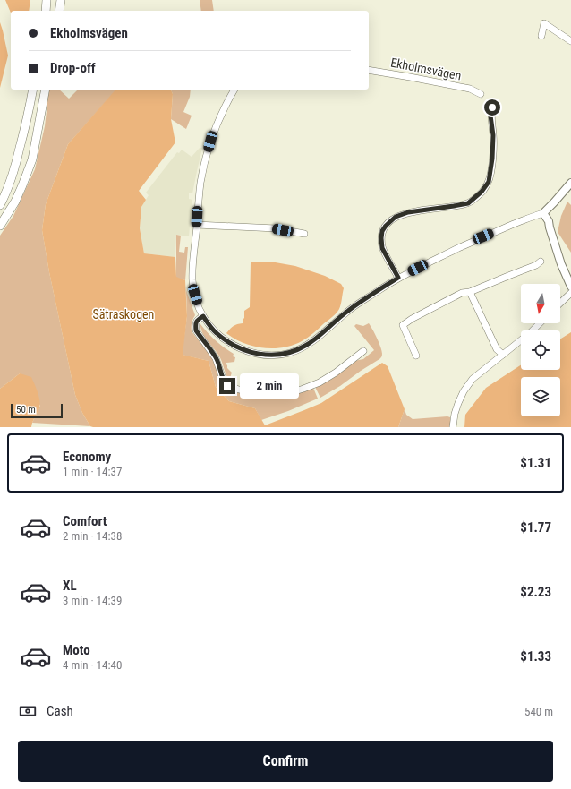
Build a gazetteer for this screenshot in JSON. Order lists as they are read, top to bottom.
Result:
{
  "streets": {
    "street": ["Ekholmsvägen"]
  },
  "parks": ["Sätraskogen"],
  "scale_bar": "50 m",
  "north": "bottom",
  "page": {
    "banner": ["Ekholmsvägen", "Drop-off"],
    "bubble": "2 min",
    "scale": "50 m",
    "list": [
      {
        "name": "Economy",
        "note": "1 min · 14:37",
        "value": "$1.31"
      },
      {
        "name": "Comfort",
        "note": "2 min · 14:38",
        "value": "$1.77"
      },
      {
        "name": "XL",
        "note": "3 min · 14:39",
        "value": "$2.23"
      },
      {
        "name": "Moto",
        "note": "4 min · 14:40",
        "value": "$1.33"
      }
    ],
    "pay": ["Cash", "540 m"],
    "buttons": "Confirm"
  }
}
